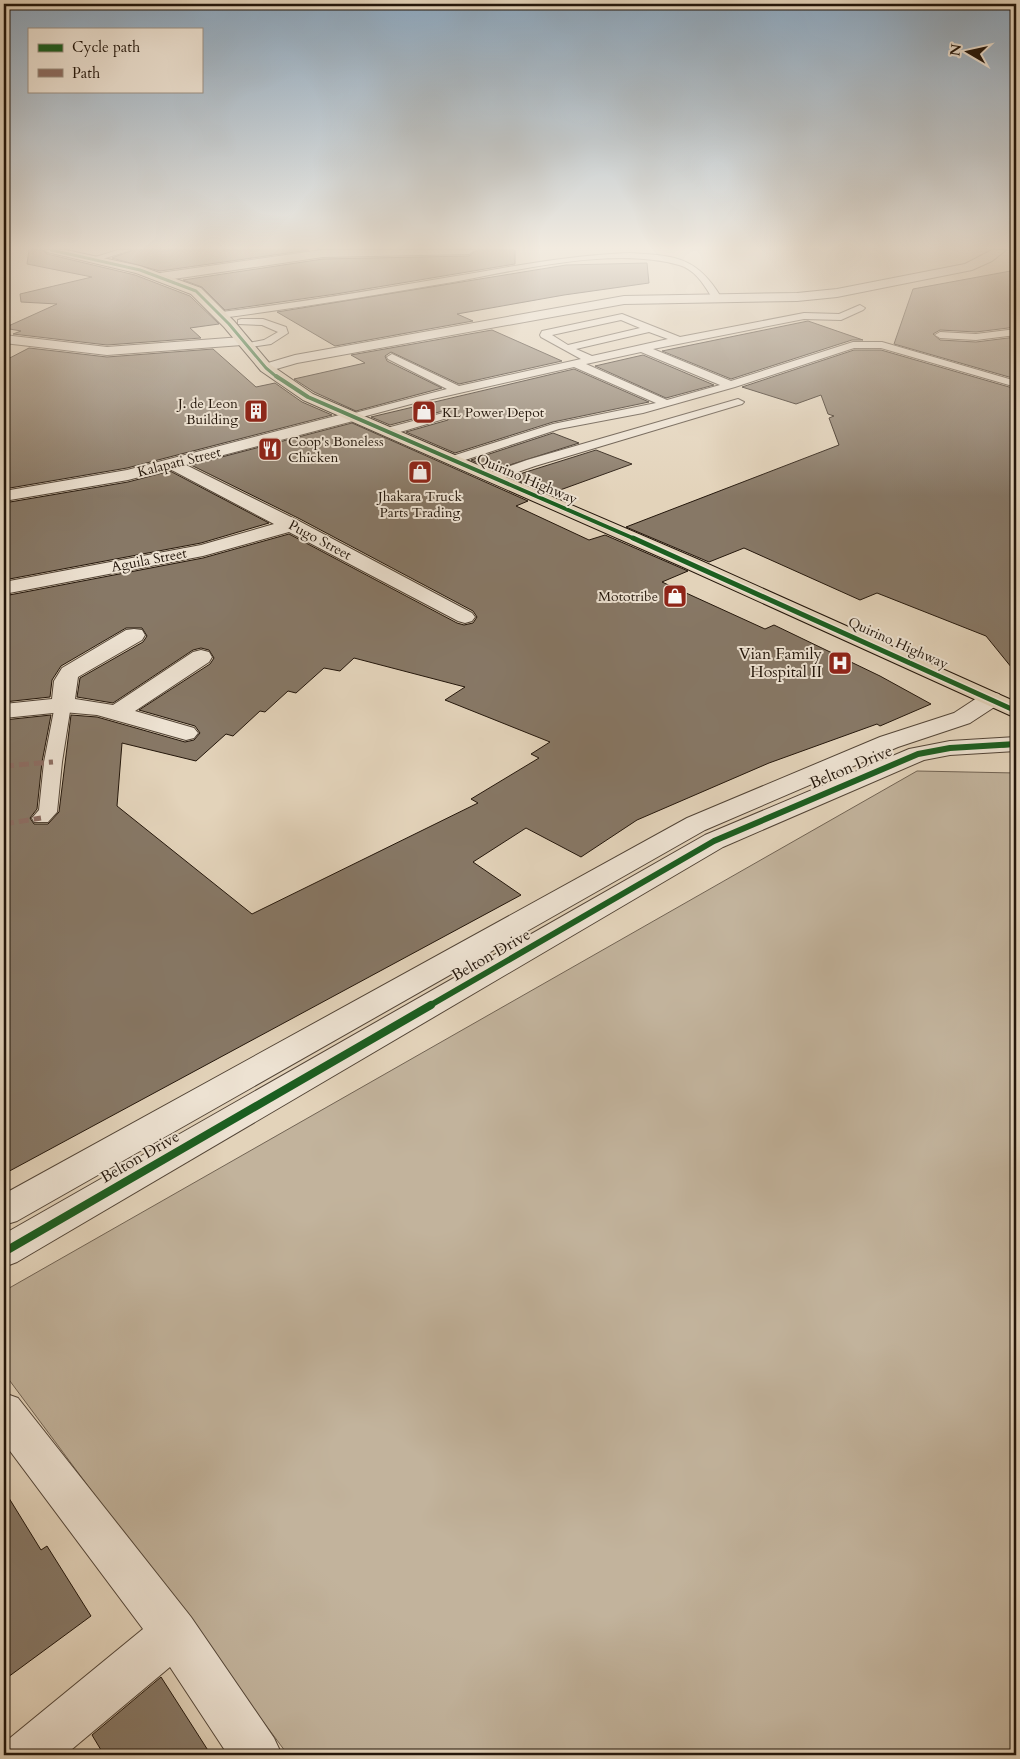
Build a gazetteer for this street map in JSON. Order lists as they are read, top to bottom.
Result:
{
  "streets": {
    "main road": ["Quirino Highway"],
    "street": [
      "Kalapati Street",
      "Pugo Street",
      "Aguila Street",
      "Belton Drive"
    ]
  },
  "crossings": [
    ["Kalapati Street", "Quirino Highway"],
    ["Kalapati Street", "Pugo Street"],
    ["Quirino Highway", "Belton Drive"],
    ["Pugo Street", "Aguila Street"]
  ],
  "places": {
    "building": ["J. de Leon Building"],
    "shop": ["KL Power Depot", "Jhakara Truck Parts Trading", "Mototribe"],
    "restaurant": ["Coop's Boneless Chicken"],
    "hospital": ["Vian Family Hospital II"]
  },
  "legend": ["Cycle path", "Path"],
  "north": "left"
}
